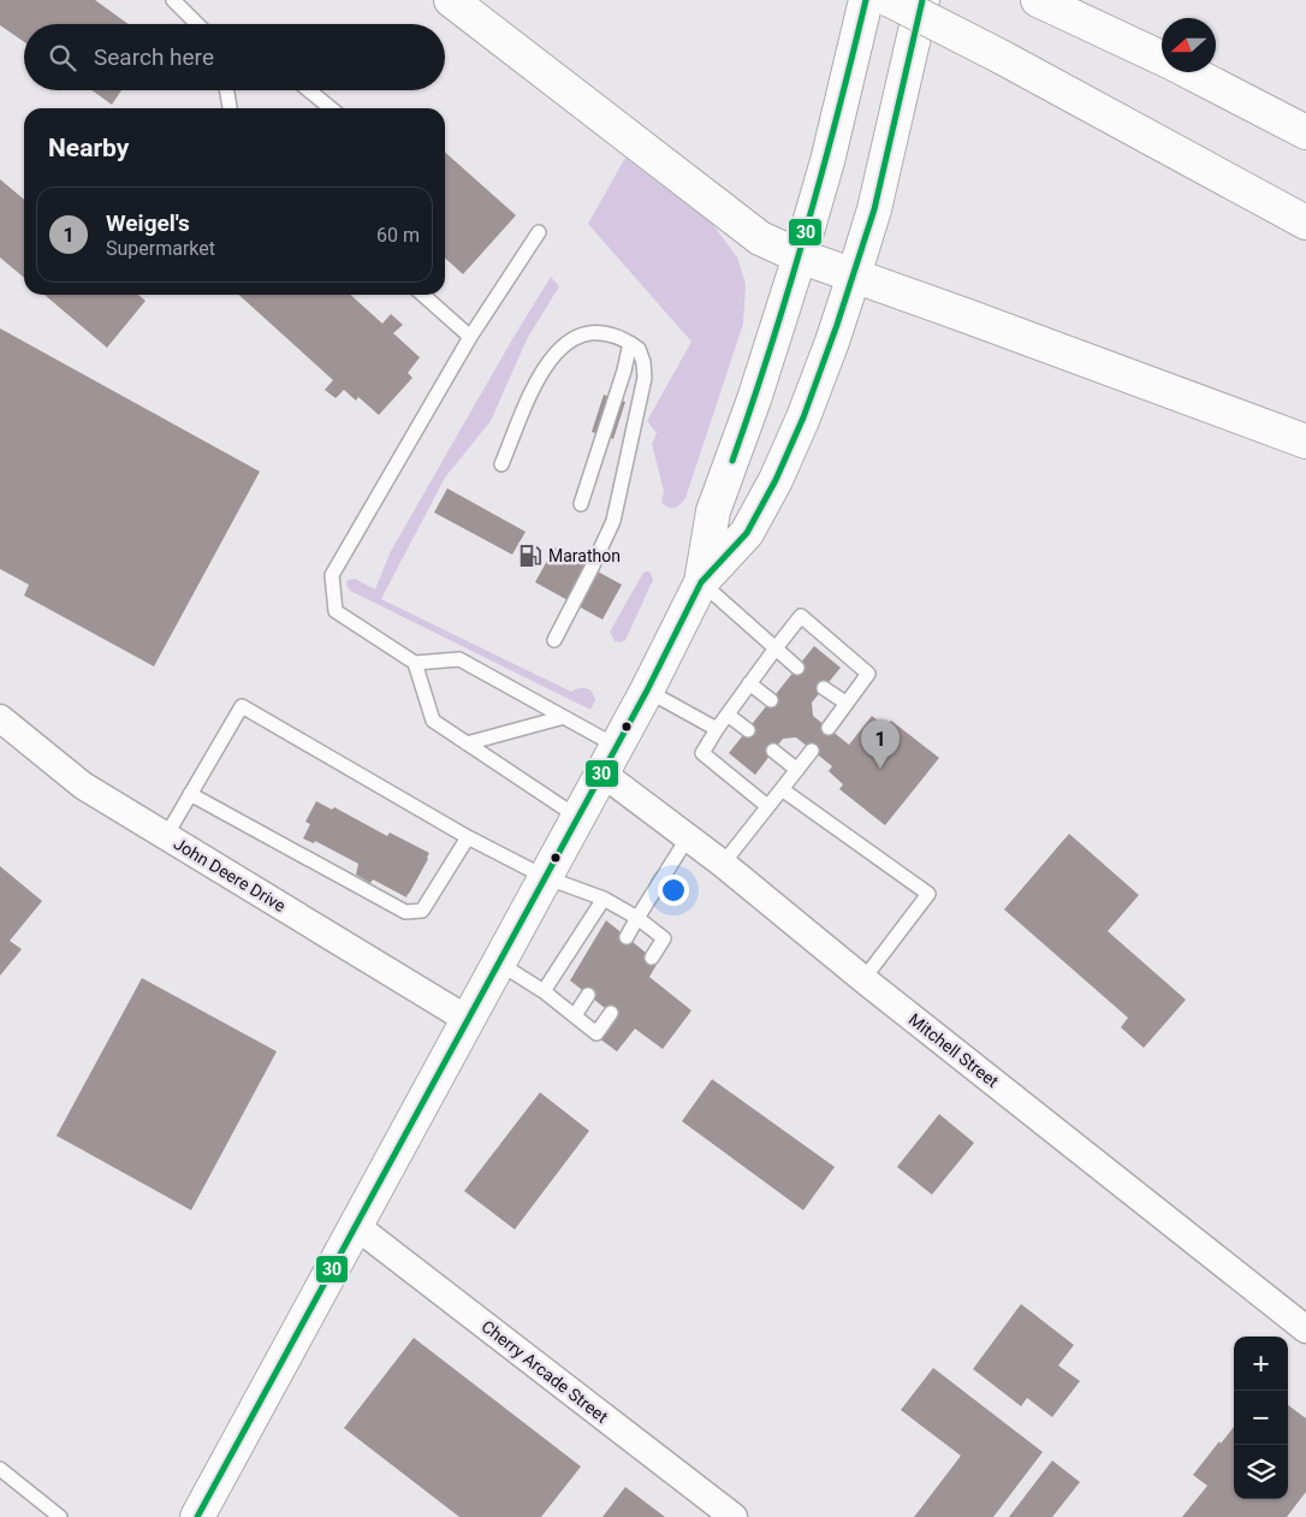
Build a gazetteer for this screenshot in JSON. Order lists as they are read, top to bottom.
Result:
{
  "streets": {
    "street": ["John Deere Drive", "Mitchell Street", "Cherry Arcade Street"]
  },
  "places": {
    "fuel station": ["Marathon"]
  },
  "lines": ["transit line 30"],
  "north": "left",
  "page": {
    "search": "Search here",
    "heading": "Nearby",
    "list": [
      {
        "mark": "1",
        "name": "Weigel's",
        "note": "Supermarket",
        "value": "60 m"
      }
    ],
    "pins": "1",
    "map_buttons": ["+", "−"]
  }
}
